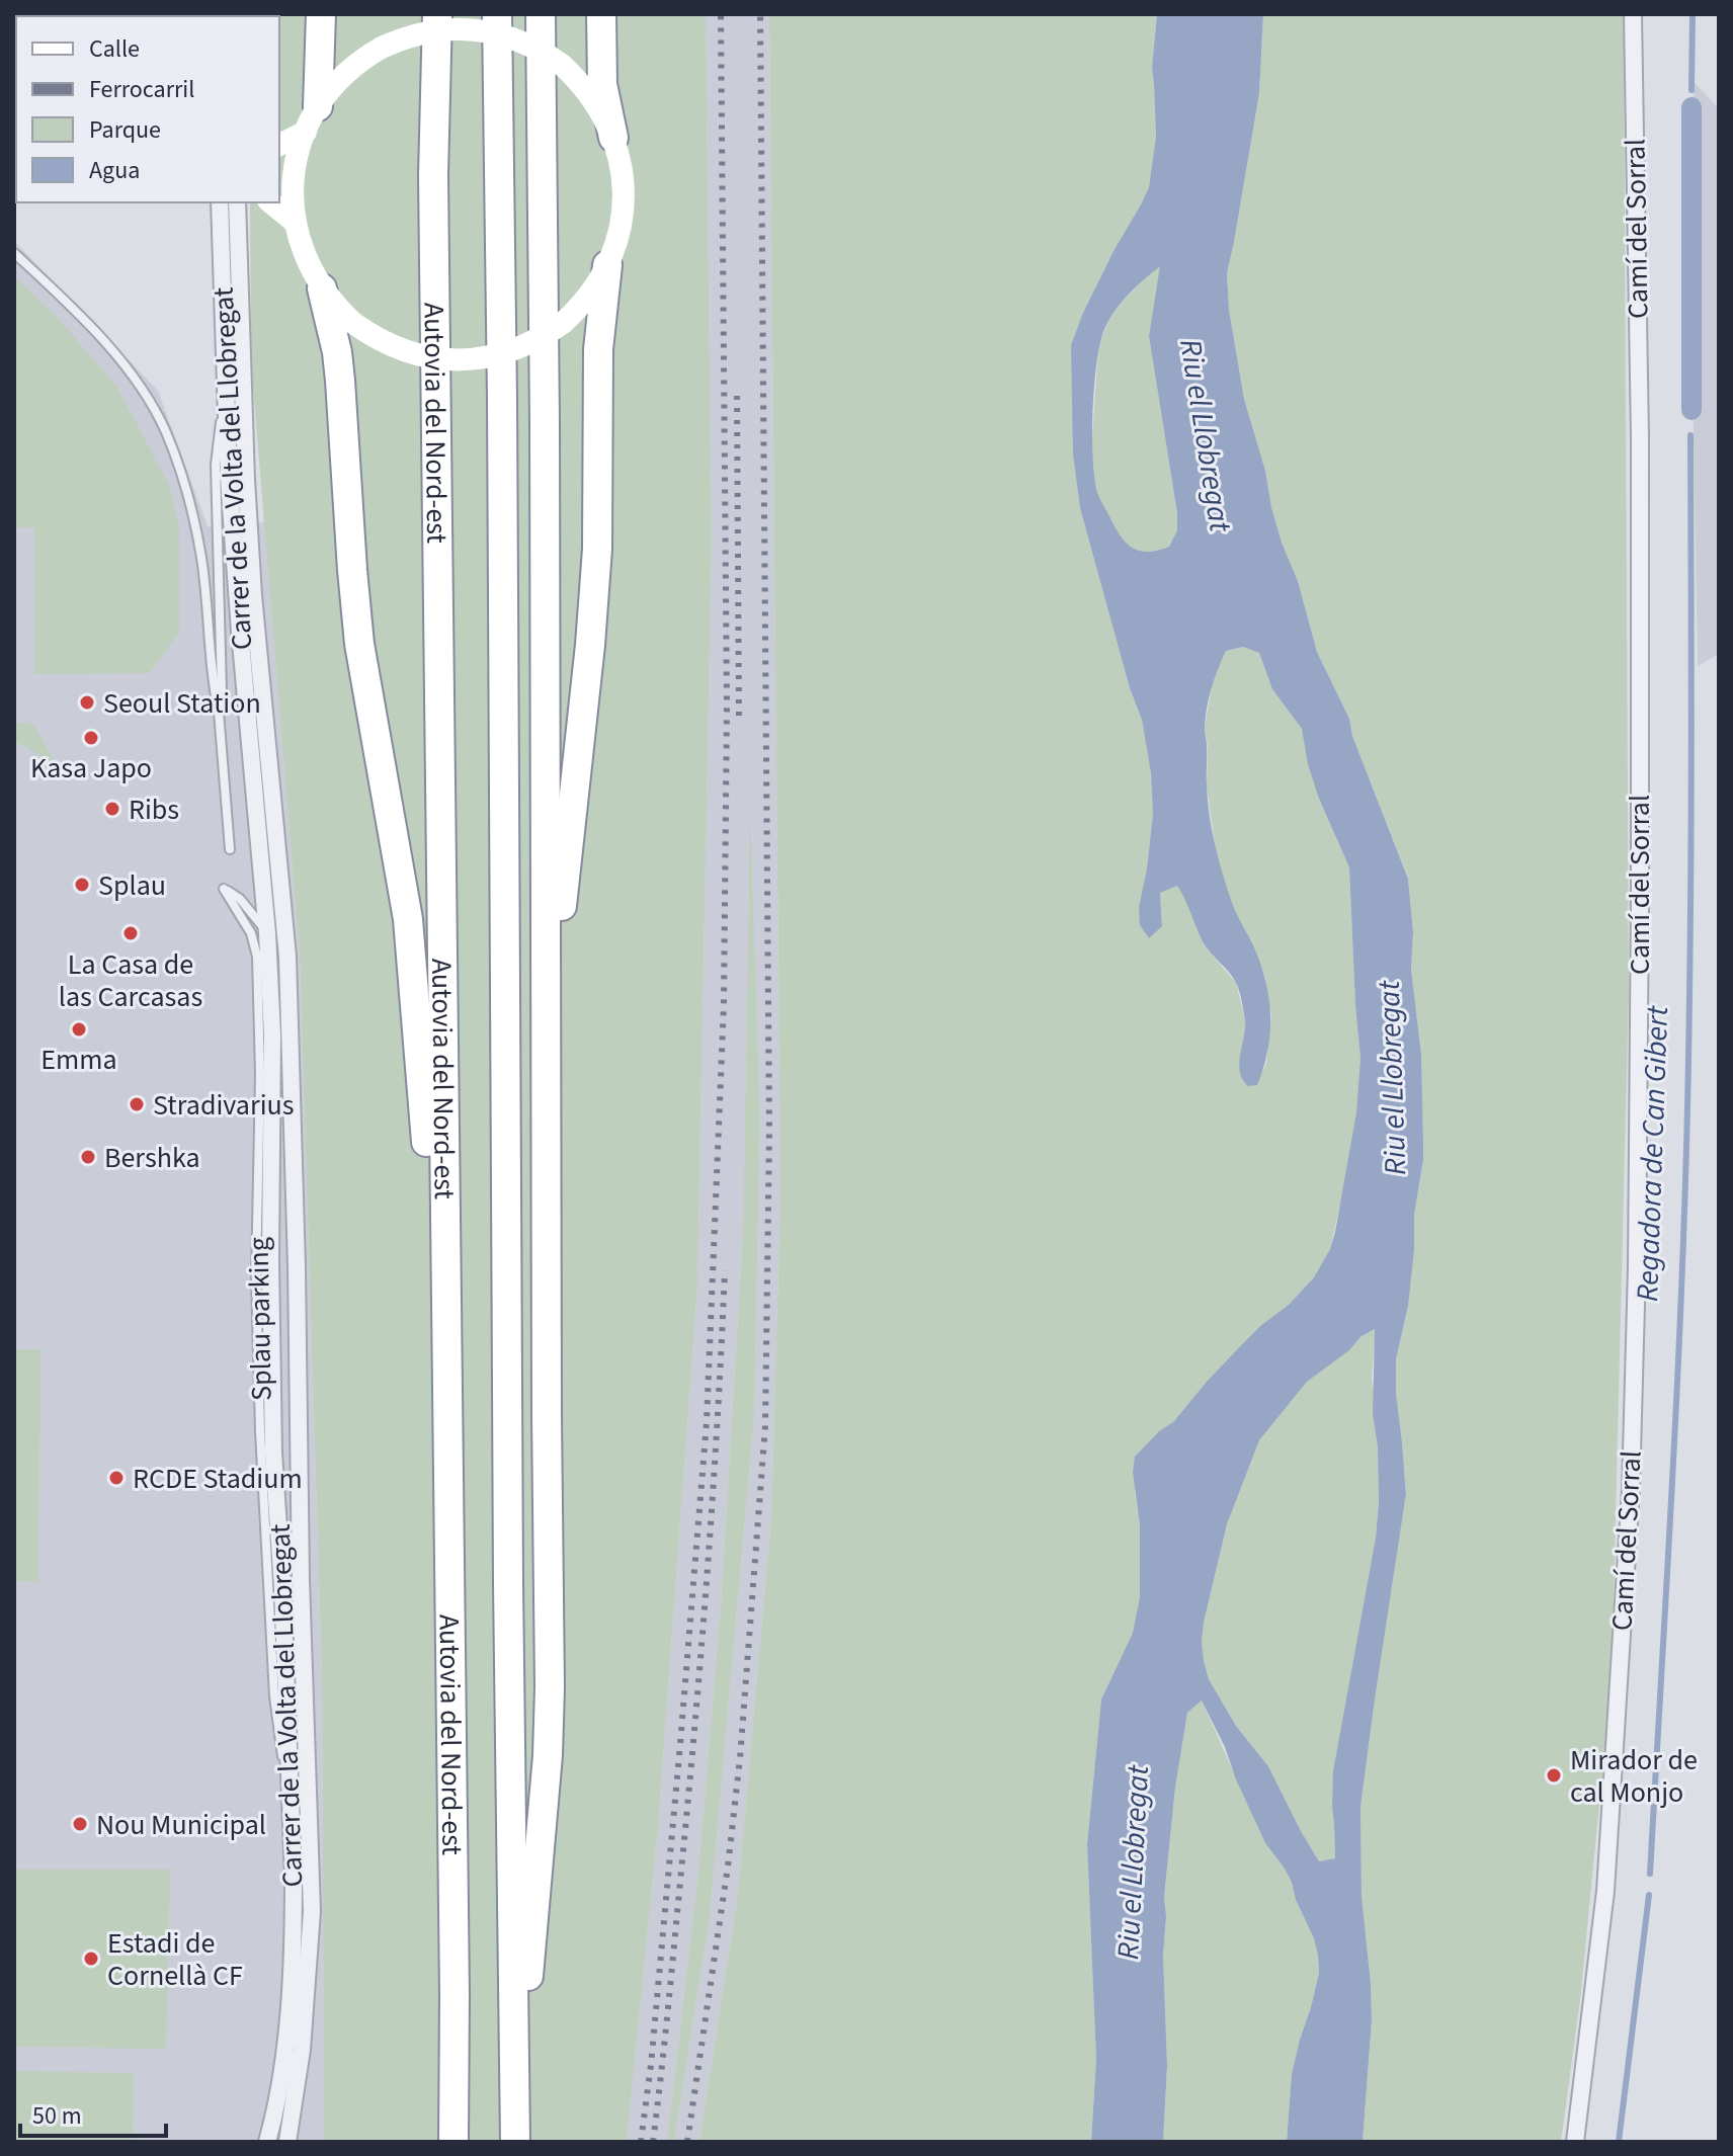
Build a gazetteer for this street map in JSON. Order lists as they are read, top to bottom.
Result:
{
  "streets": {
    "highway": ["Autovia del Nord-est"],
    "street": ["Camí del Sorral", "Carrer de la Volta del Llobregat"],
    "lane": ["Splau parking"]
  },
  "crossings": [
    ["Carrer de la Volta del Llobregat", "Splau parking"]
  ],
  "water": ["Riu el Llobregat", "Regadora de Can Gibert"],
  "places": [
    "Seoul Station",
    "Kasa Japo",
    "Ribs",
    "Splau",
    "La Casa de las Carcasas",
    "Emma",
    "Stradivarius",
    "Bershka",
    "RCDE Stadium",
    "Mirador de cal Monjo",
    "Nou Municipal",
    "Estadi de Cornellà CF"
  ],
  "legend": [
    "Calle",
    "Ferrocarril",
    "Parque",
    "Agua"
  ],
  "scale_bar": "50 m"
}
